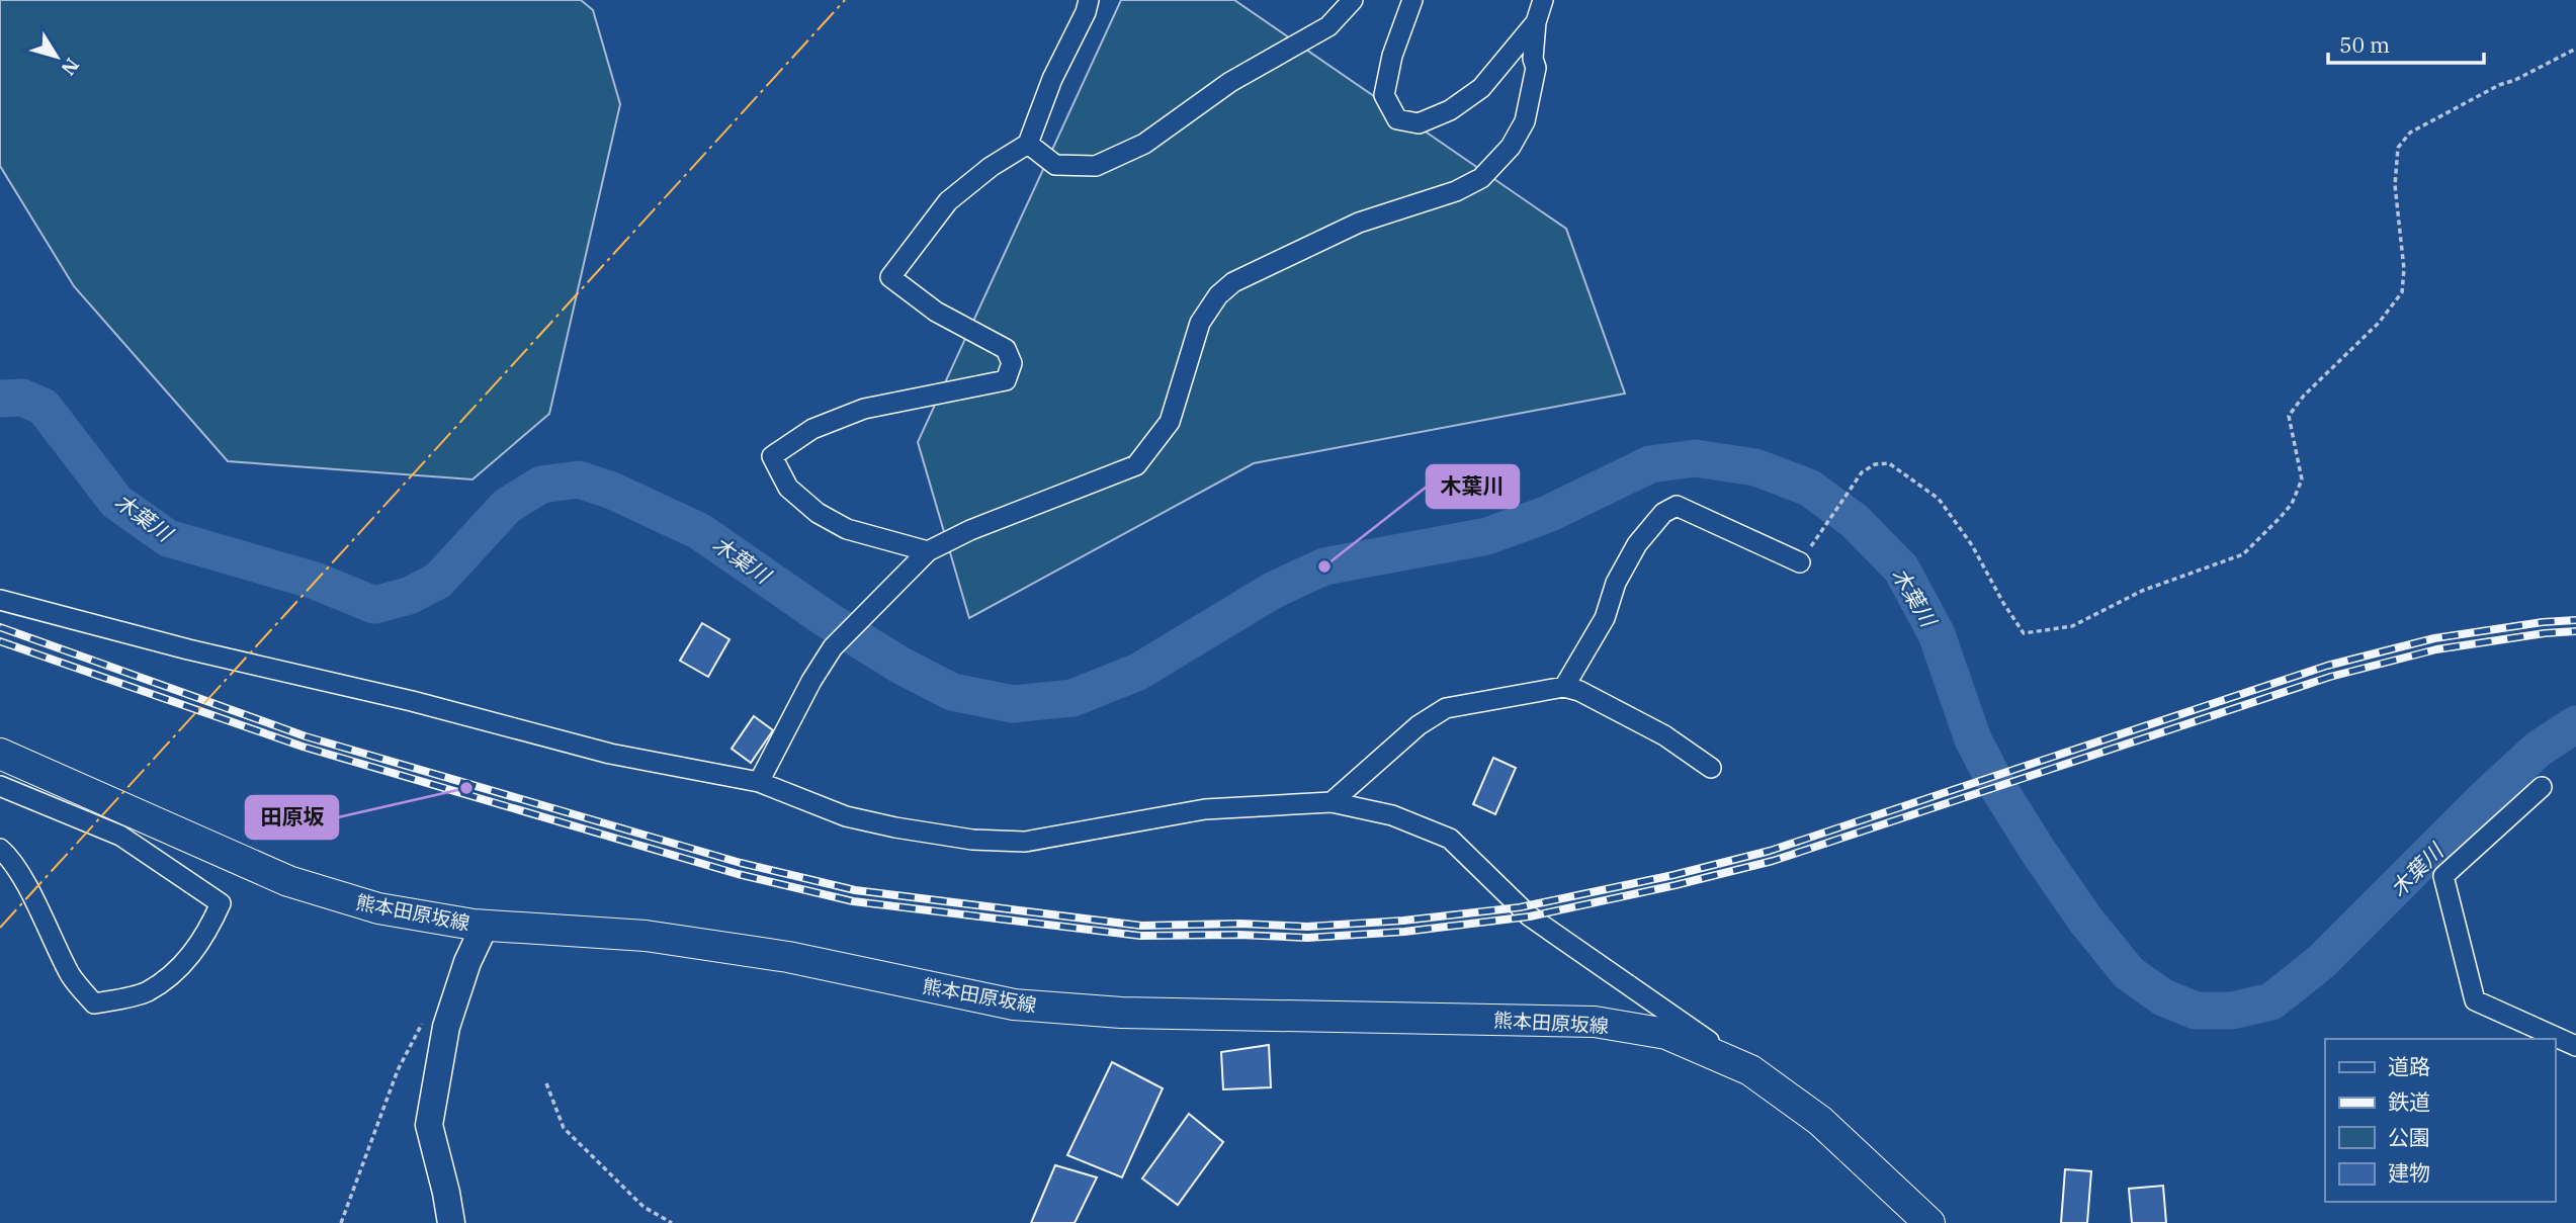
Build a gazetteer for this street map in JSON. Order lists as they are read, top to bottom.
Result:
{
  "streets": {
    "main road": ["熊本田原坂線"]
  },
  "water": ["木葉川"],
  "places": ["木葉川", "田原坂"],
  "legend": [
    "道路",
    "鉄道",
    "公園",
    "建物"
  ],
  "scale_bar": "50 m",
  "north": "bottom right"
}
